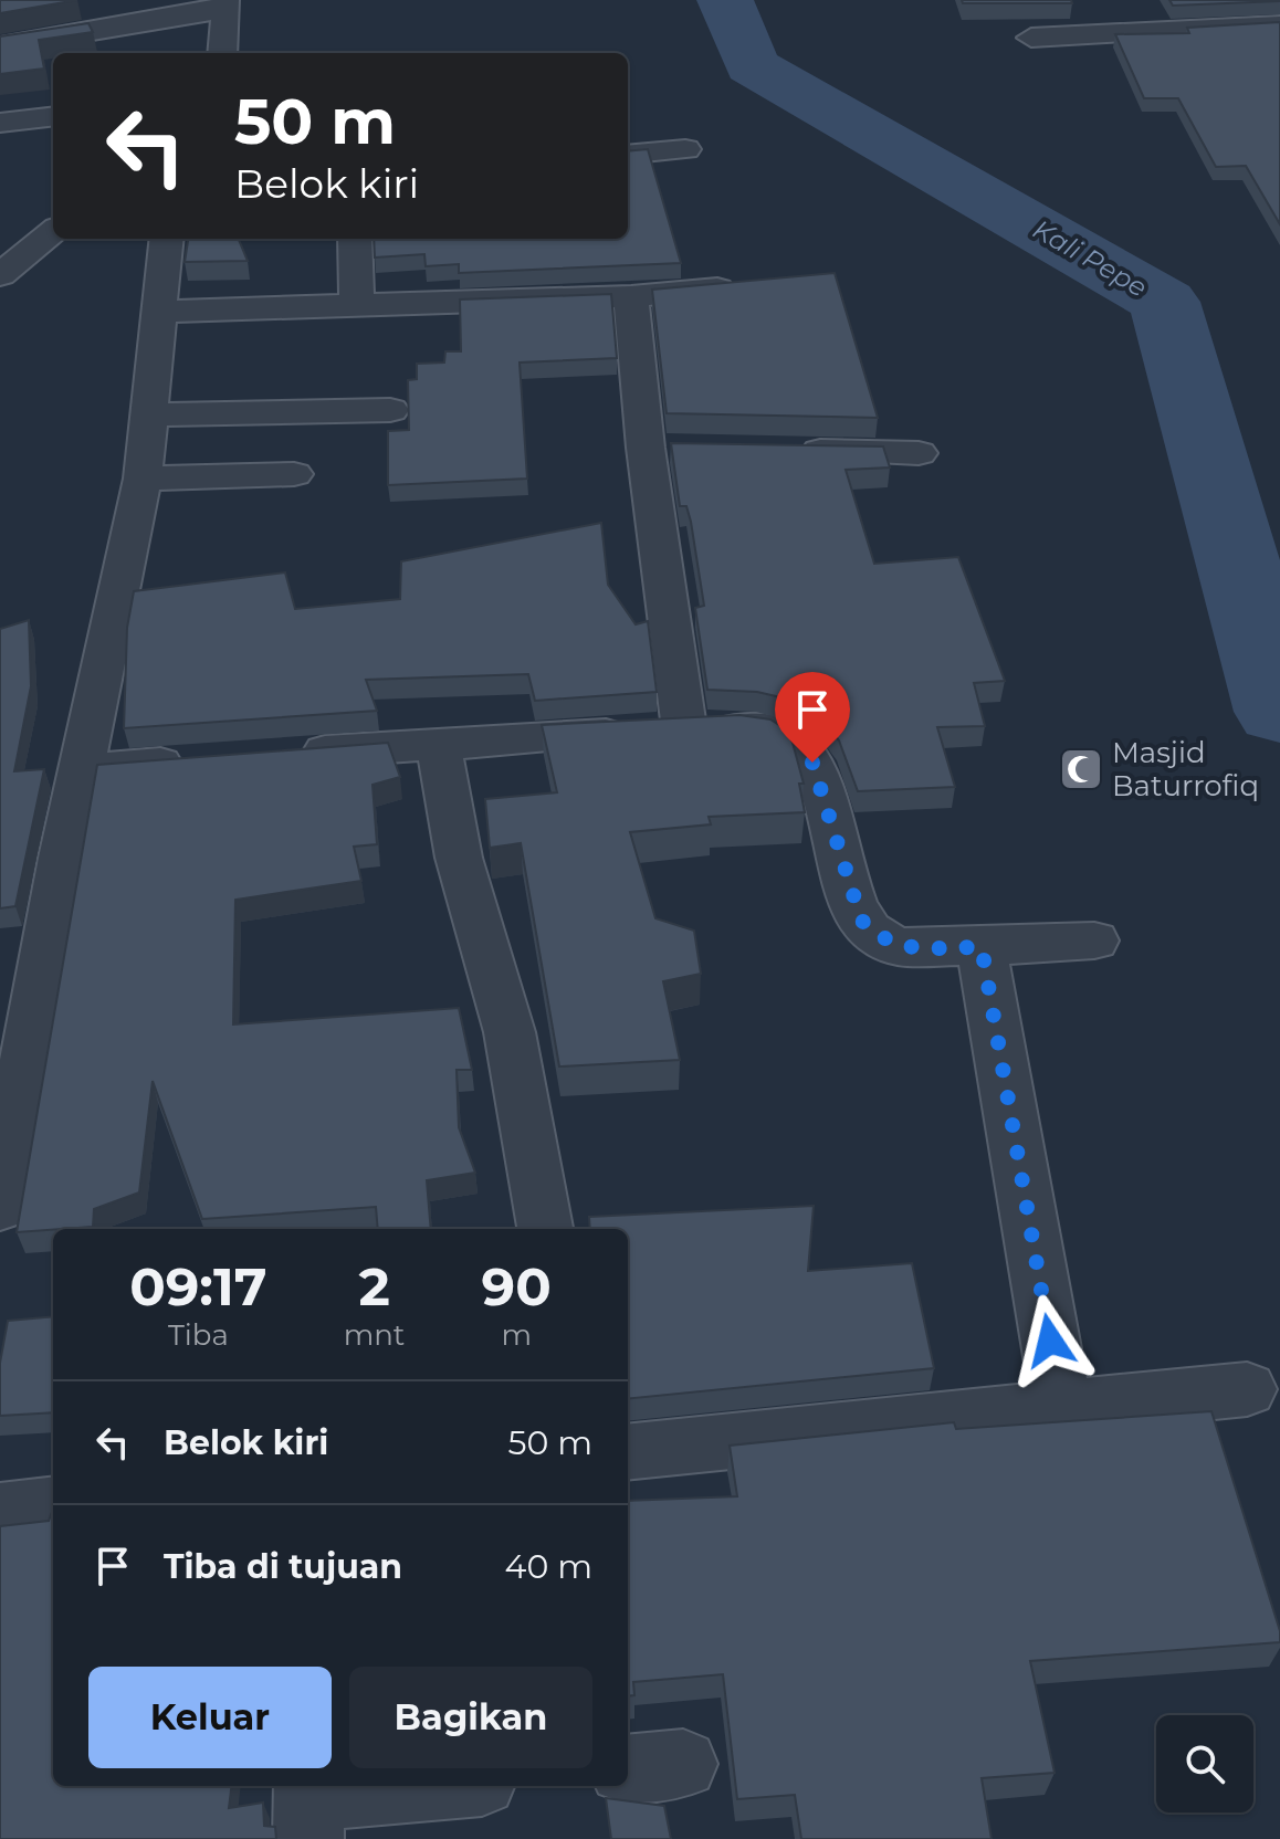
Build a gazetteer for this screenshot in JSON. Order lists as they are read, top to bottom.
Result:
{
  "water": ["Kali Pepe"],
  "places": {
    "mosque": ["Masjid Baturrofiq"]
  },
  "page": {
    "turn": ["50 m", "Belok kiri"],
    "eta": [
      "09:17",
      "Tiba",
      "2",
      "mnt",
      "90",
      "m"
    ],
    "list": [
      {
        "name": "Belok kiri",
        "value": "50 m"
      },
      {
        "name": "Tiba di tujuan",
        "value": "40 m"
      }
    ],
    "buttons": ["Keluar", "Bagikan"]
  }
}
